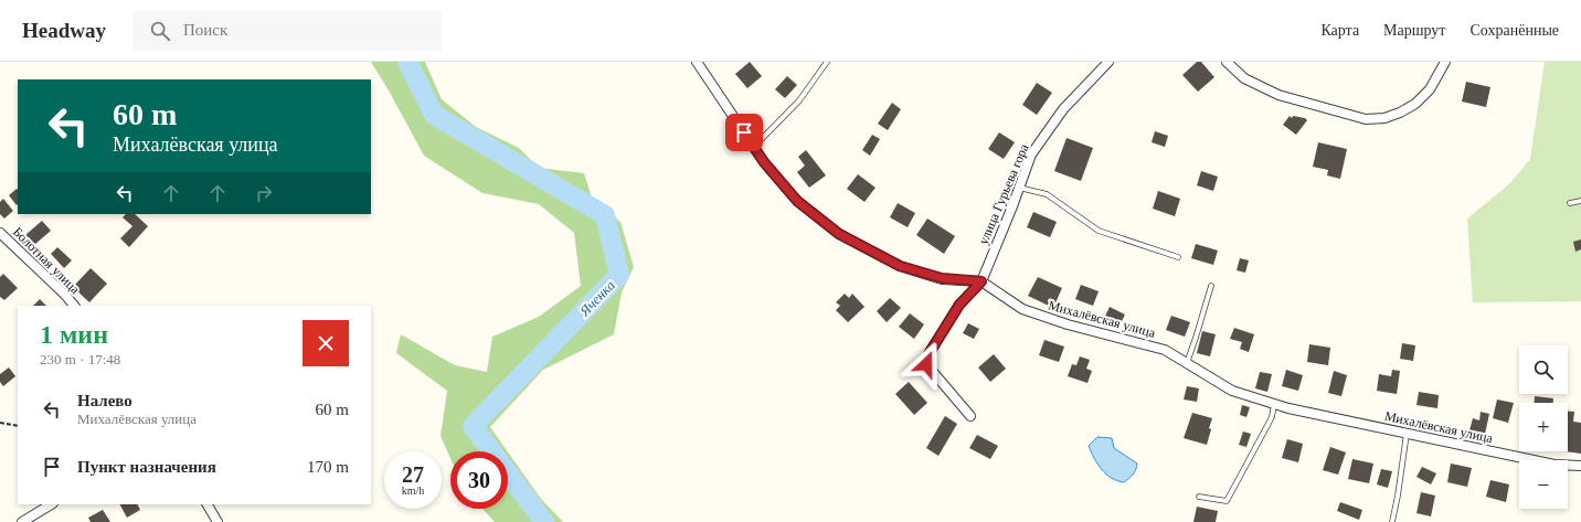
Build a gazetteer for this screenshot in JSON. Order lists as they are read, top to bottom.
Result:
{
  "streets": {
    "street": ["улица Гурьева гора", "Болотная улица", "Михалёвская улица"]
  },
  "crossings": [
    ["улица Гурьева гора", "Михалёвская улица"]
  ],
  "water": ["Яченка"],
  "page": {
    "header": "Headway",
    "search": "Поиск",
    "nav": ["Карта", "Маршрут", "Сохранённые"],
    "turn": ["60 m", "Михалёвская улица"],
    "heading": ["1 мин", "230 m · 17:48"],
    "map_buttons": ["+", "−"],
    "list": [
      {
        "name": "Налево",
        "note": "Михалёвская улица",
        "value": "60 m"
      },
      {
        "name": "Пункт назначения",
        "value": "170 m"
      }
    ],
    "speed": "27 km/h",
    "limit": "30"
  }
}
